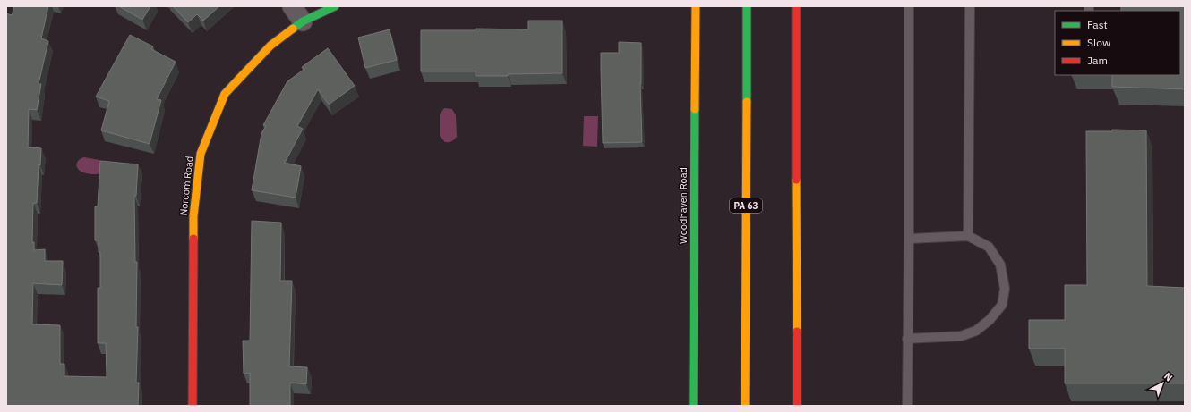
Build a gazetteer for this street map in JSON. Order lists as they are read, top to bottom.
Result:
{
  "streets": {
    "main road": ["Norcom Road", "Woodhaven Road", "PA 63"]
  },
  "legend": ["Fast", "Slow", "Jam"],
  "north": "top right"
}
